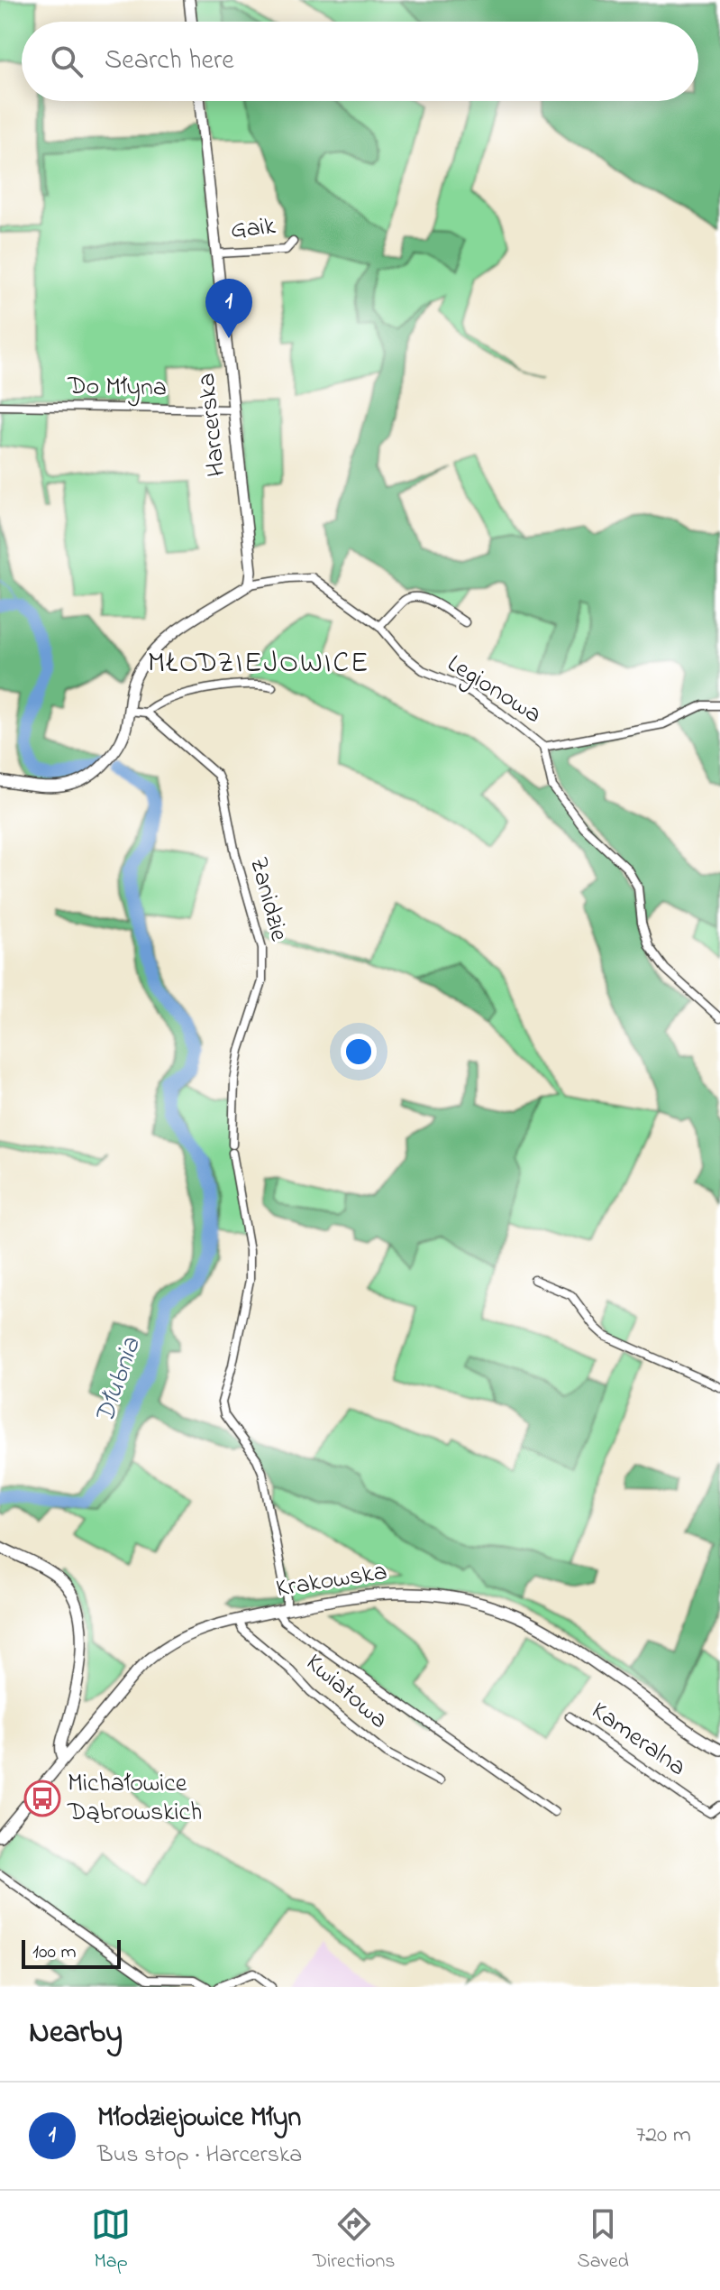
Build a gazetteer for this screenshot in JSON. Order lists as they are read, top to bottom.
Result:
{
  "streets": {
    "street": [
      "Gaik",
      "Do Młyna",
      "Harcerska",
      "Legionowa",
      "Zanidzie",
      "Krakowska",
      "Kwiatowa",
      "Kameralna"
    ]
  },
  "crossings": [
    ["Gaik", "Harcerska"],
    ["Do Młyna", "Harcerska"],
    ["Harcerska", "Legionowa"],
    ["Zanidzie", "Krakowska"],
    ["Krakowska", "Kwiatowa"]
  ],
  "districts": ["MŁODZIEJOWICE"],
  "water": ["Dłubnia"],
  "places": {
    "bus stop": ["Michałowice Dąbrowskich"]
  },
  "scale_bar": "100 m",
  "page": {
    "search": "Search here",
    "pins": "1",
    "scale": "100 m",
    "heading": "Nearby",
    "list": [
      {
        "mark": "1",
        "name": "Młodziejowice Młyn",
        "note": "Bus stop · Harcerska",
        "value": "720 m"
      }
    ],
    "nav": ["Map", "Directions", "Saved"]
  }
}
